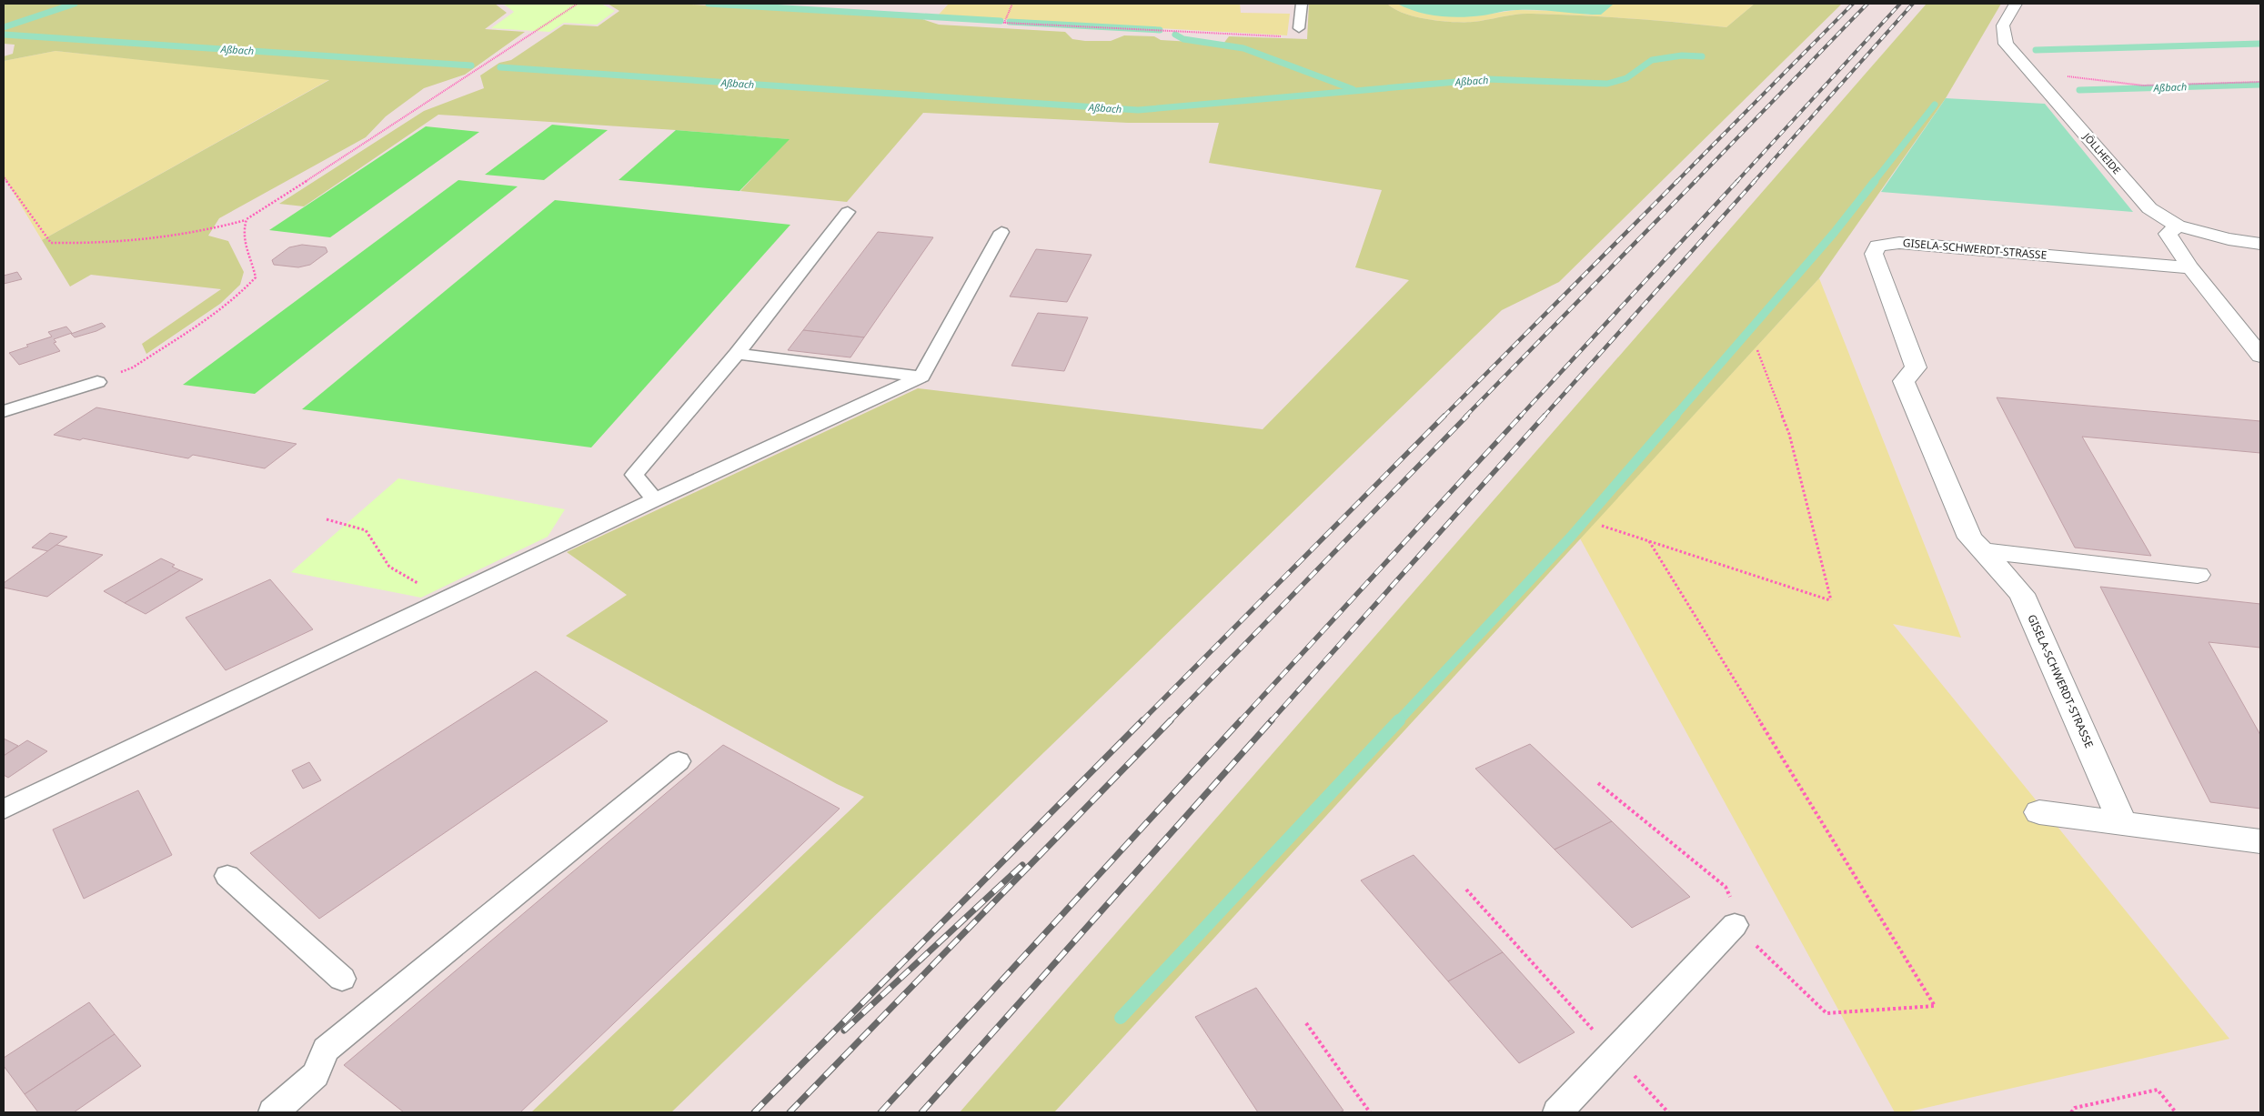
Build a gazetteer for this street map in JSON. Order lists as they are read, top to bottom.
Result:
{
  "streets": {
    "street": ["JÖLLHEIDE", "GISELA-SCHWERDT-STRASSE"]
  },
  "water": ["Aßbach"]
}
